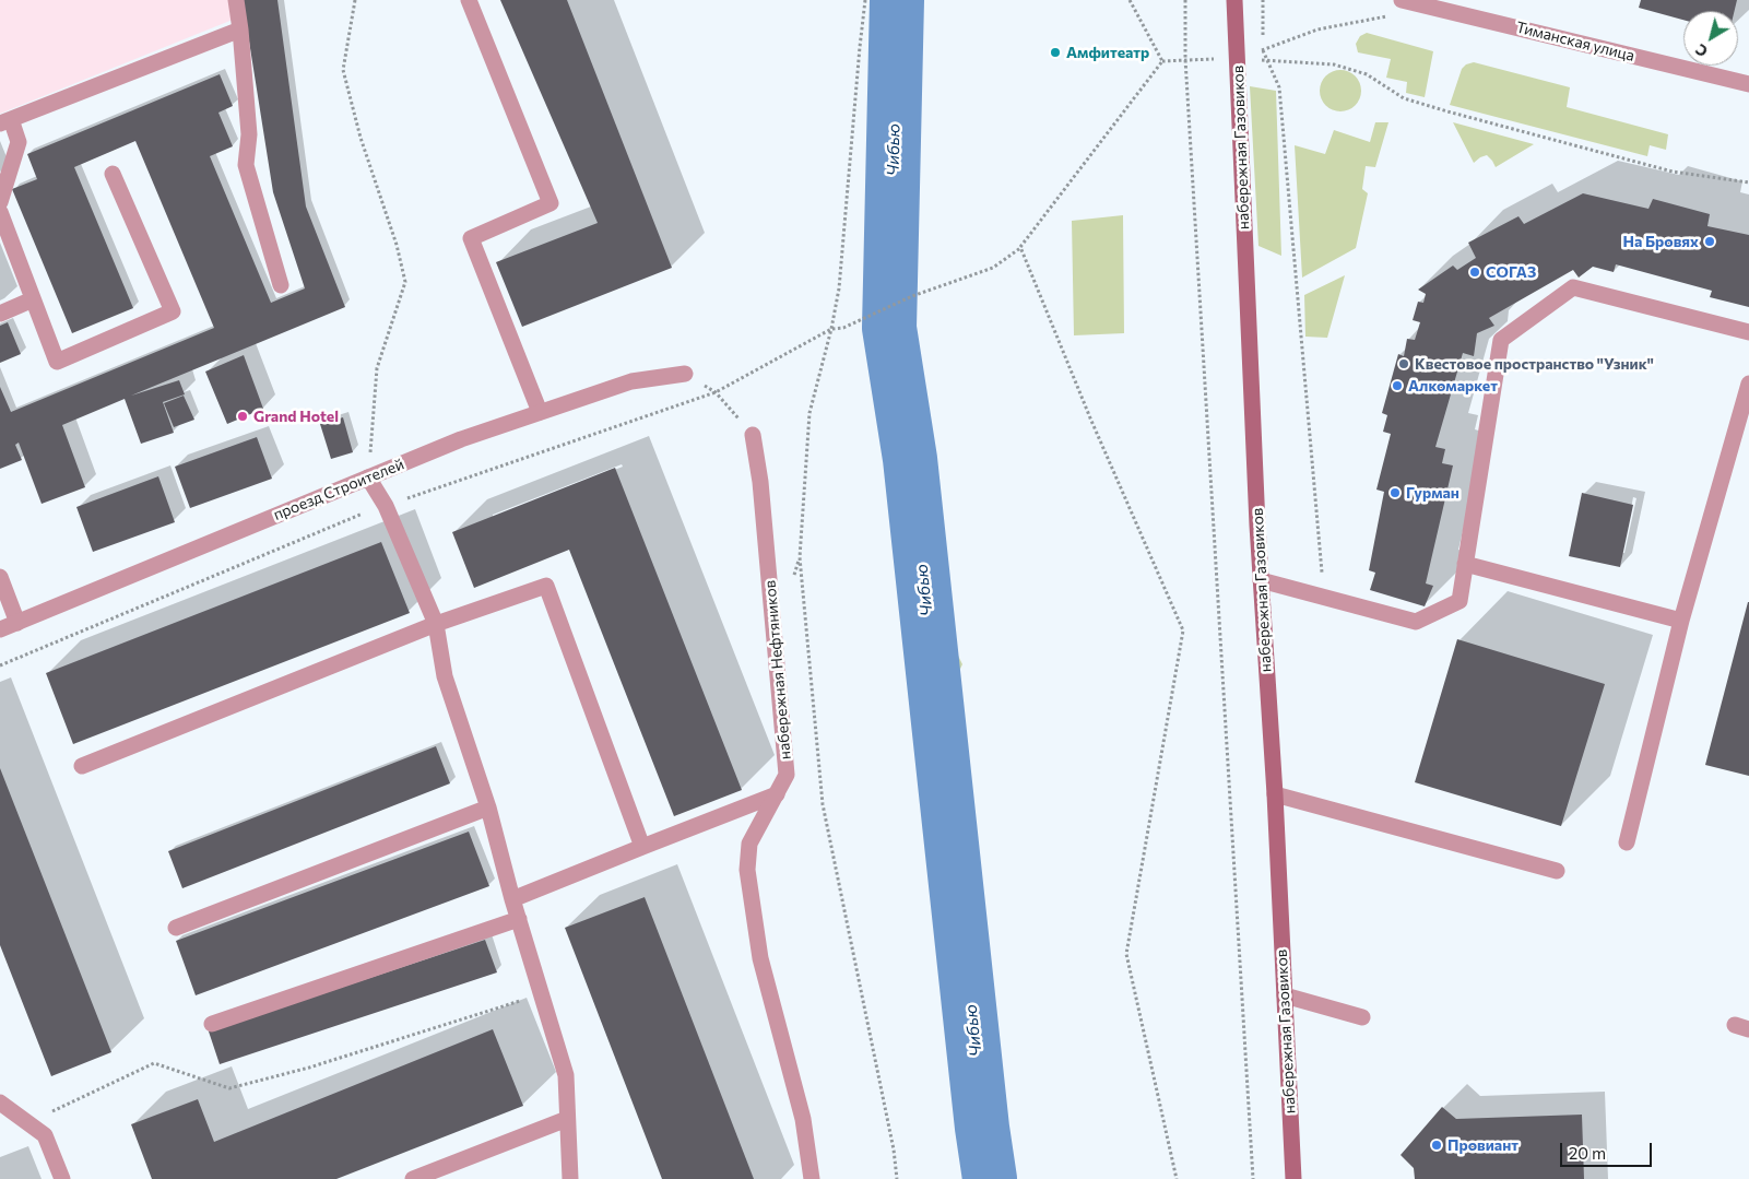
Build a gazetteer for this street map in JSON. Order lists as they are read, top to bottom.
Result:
{
  "streets": {
    "main road": ["набережная Газовиков"],
    "street": ["Тиманская улица", "проезд Строителей", "набережная Нефтяников"]
  },
  "water": ["Чибью"],
  "places": [
    "Амфитеатр",
    "На Бровях",
    "СОГАЗ",
    "Квестовое пространство \"Узник\"",
    "Алкомаркет",
    "Grand Hotel",
    "Гурман",
    "Провиант"
  ],
  "scale_bar": "20 m",
  "north": "bottom left"
}
